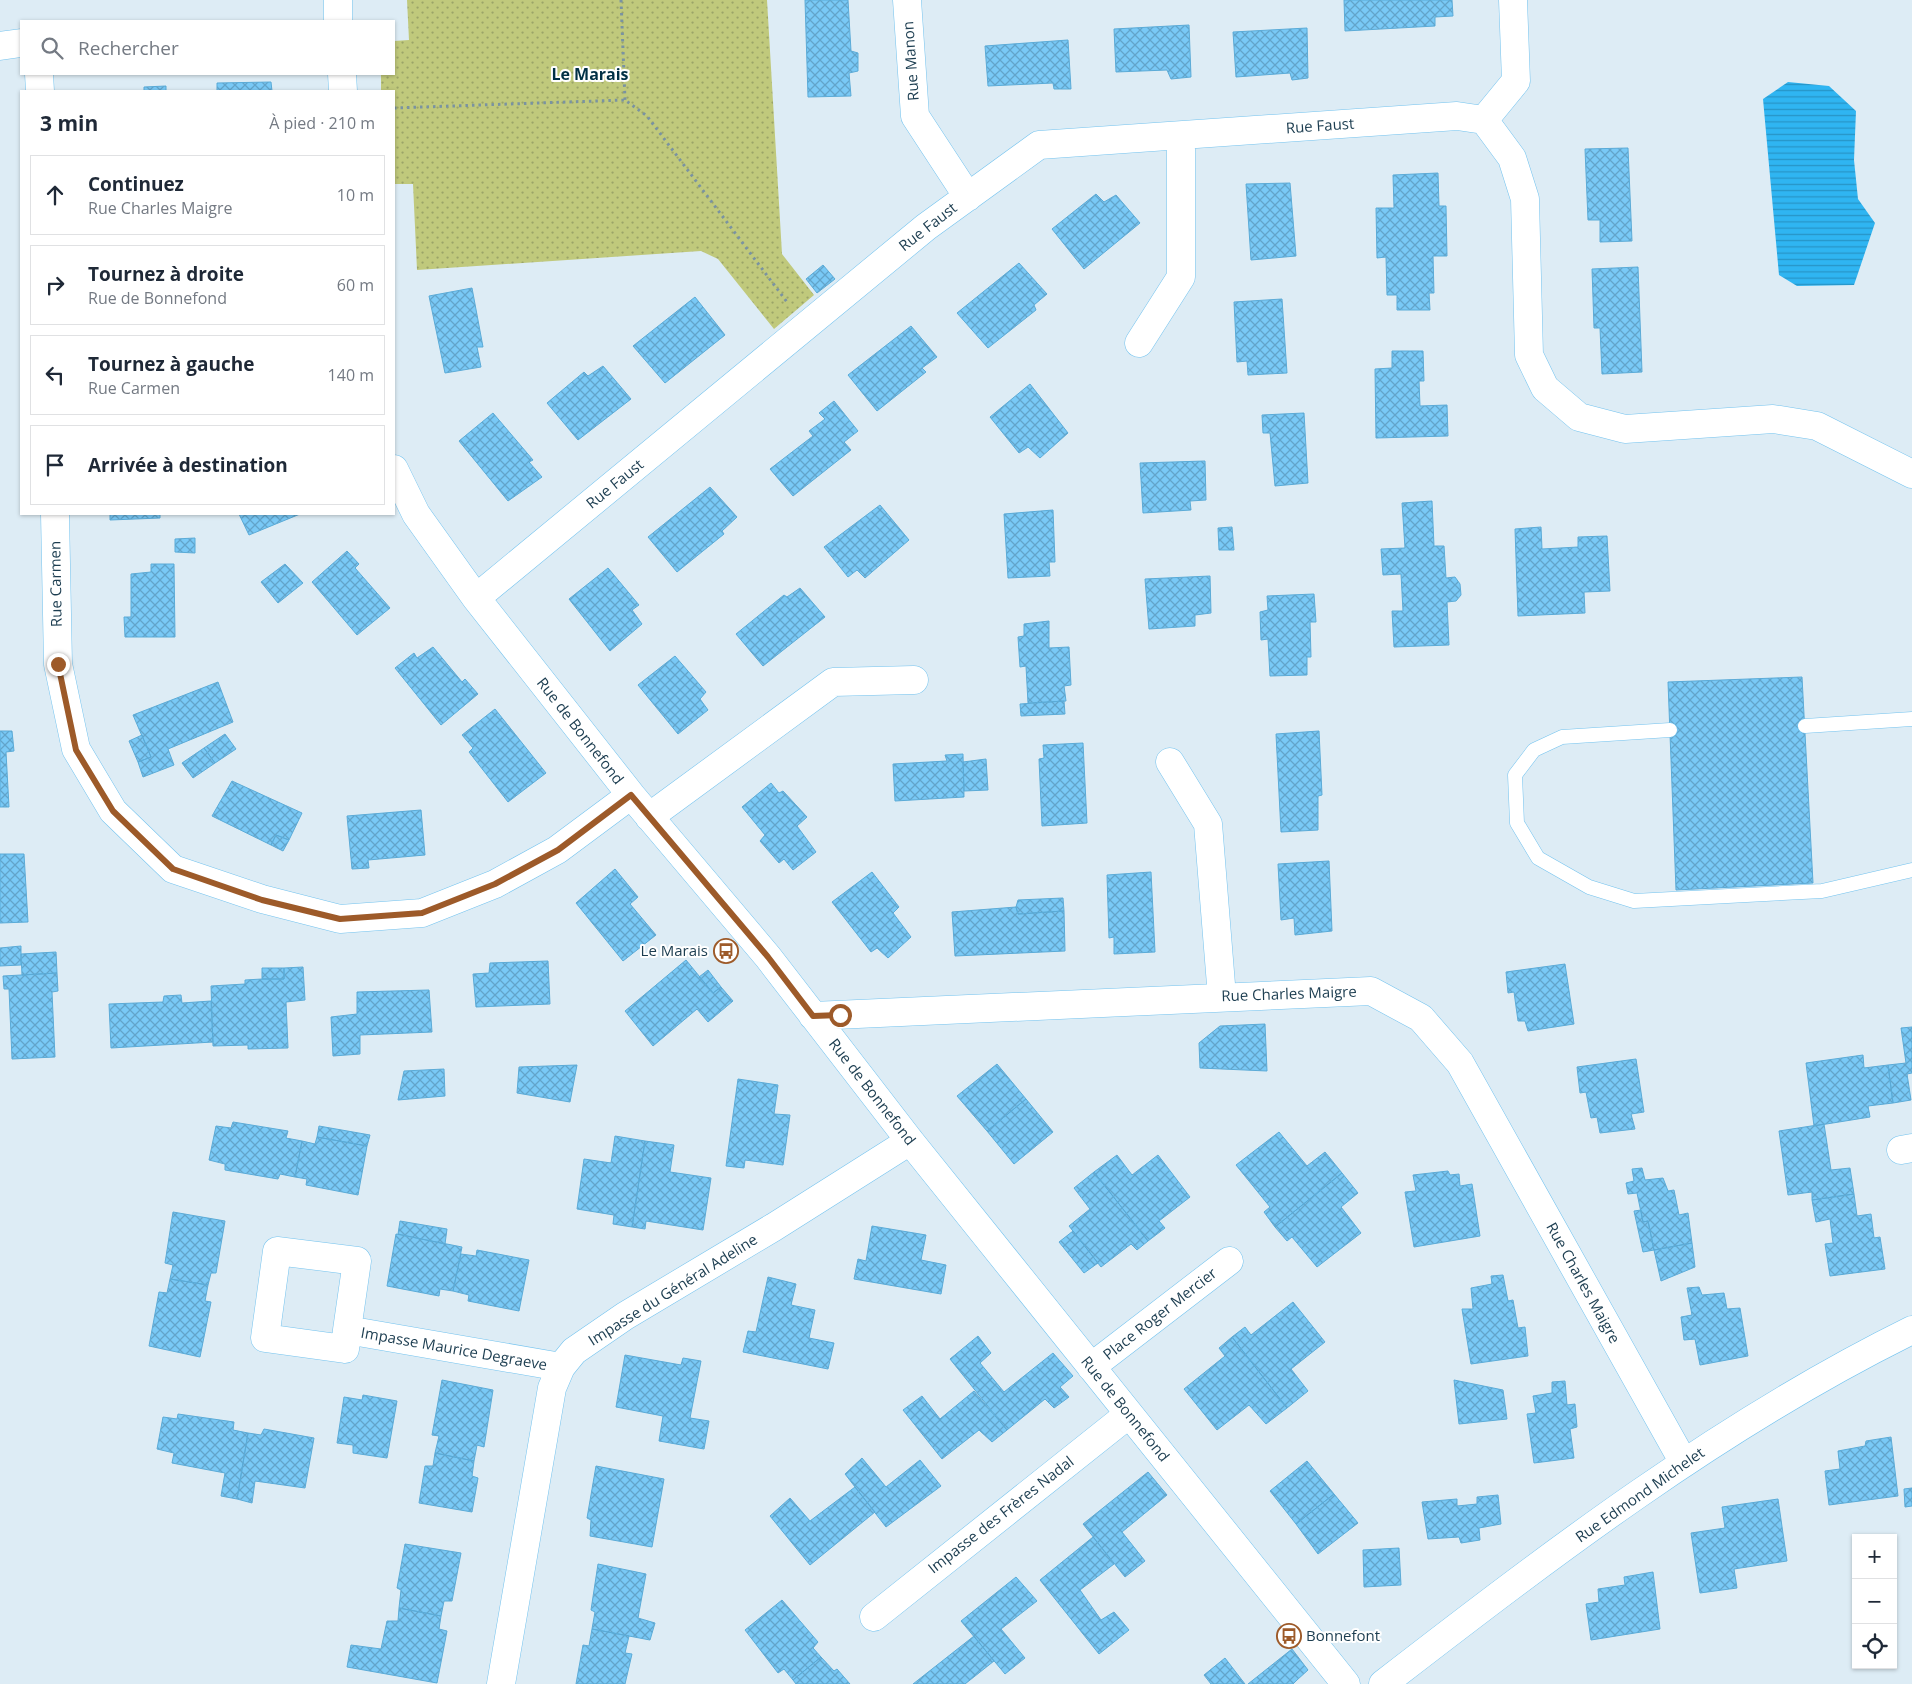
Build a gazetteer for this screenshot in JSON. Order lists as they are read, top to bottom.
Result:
{
  "streets": {
    "street": [
      "Rue Manon",
      "Rue Faust",
      "Rue Carmen",
      "Rue de Bonnefond",
      "Rue Charles Maigre",
      "Impasse du Général Adeline",
      "Place Roger Mercier",
      "Impasse Maurice Degraeve",
      "Rue Edmond Michelet",
      "Impasse des Frères Nadal"
    ]
  },
  "crossings": [
    ["Rue Manon", "Rue Faust"],
    ["Rue Faust", "Rue de Bonnefond"],
    ["Rue Carmen", "Rue de Bonnefond"],
    ["Rue de Bonnefond", "Rue Charles Maigre"],
    ["Rue de Bonnefond", "Impasse du Général Adeline"],
    ["Rue de Bonnefond", "Place Roger Mercier"],
    ["Rue de Bonnefond", "Impasse des Frères Nadal"],
    ["Rue Charles Maigre", "Rue Edmond Michelet"],
    ["Impasse du Général Adeline", "Impasse Maurice Degraeve"]
  ],
  "districts": ["Le Marais"],
  "places": {
    "bus stop": ["Le Marais", "Bonnefont"]
  },
  "page": {
    "search": "Rechercher",
    "heading": ["3 min", "À pied · 210 m"],
    "list": [
      ["Continuez", "Rue Charles Maigre", "10 m"],
      ["Tournez à droite", "Rue de Bonnefond", "60 m"],
      ["Tournez à gauche", "Rue Carmen", "140 m"],
      "Arrivée à destination"
    ],
    "map_buttons": ["+", "−"]
  }
}
